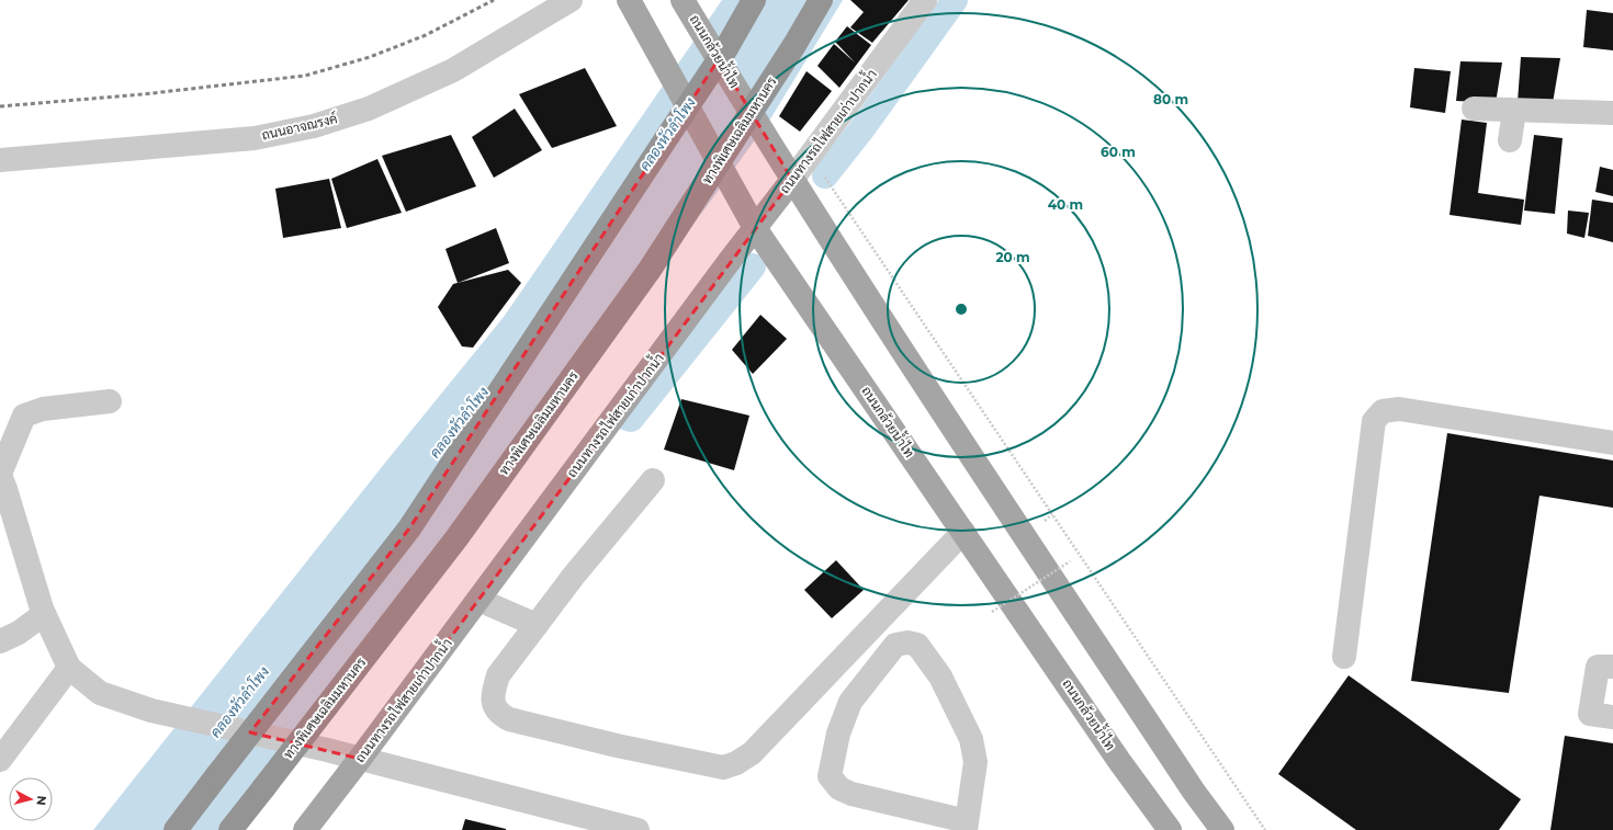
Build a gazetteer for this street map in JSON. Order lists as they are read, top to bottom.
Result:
{
  "streets": {
    "highway": ["ทางพิเศษเฉลิมมหานคร"],
    "main road": ["ถนนกล้วยน้ำไท", "ถนนทางรถไฟสายเก่าปากน้ำ"],
    "street": ["ถนนอาจณรงค์"]
  },
  "crossings": [
    ["ถนนกล้วยน้ำไท", "ถนนทางรถไฟสายเก่าปากน้ำ"]
  ],
  "water": ["คลองหัวลำโพง"],
  "north": "right",
  "rings": [
    "80 m",
    "60 m",
    "40 m",
    "20 m"
  ]
}
